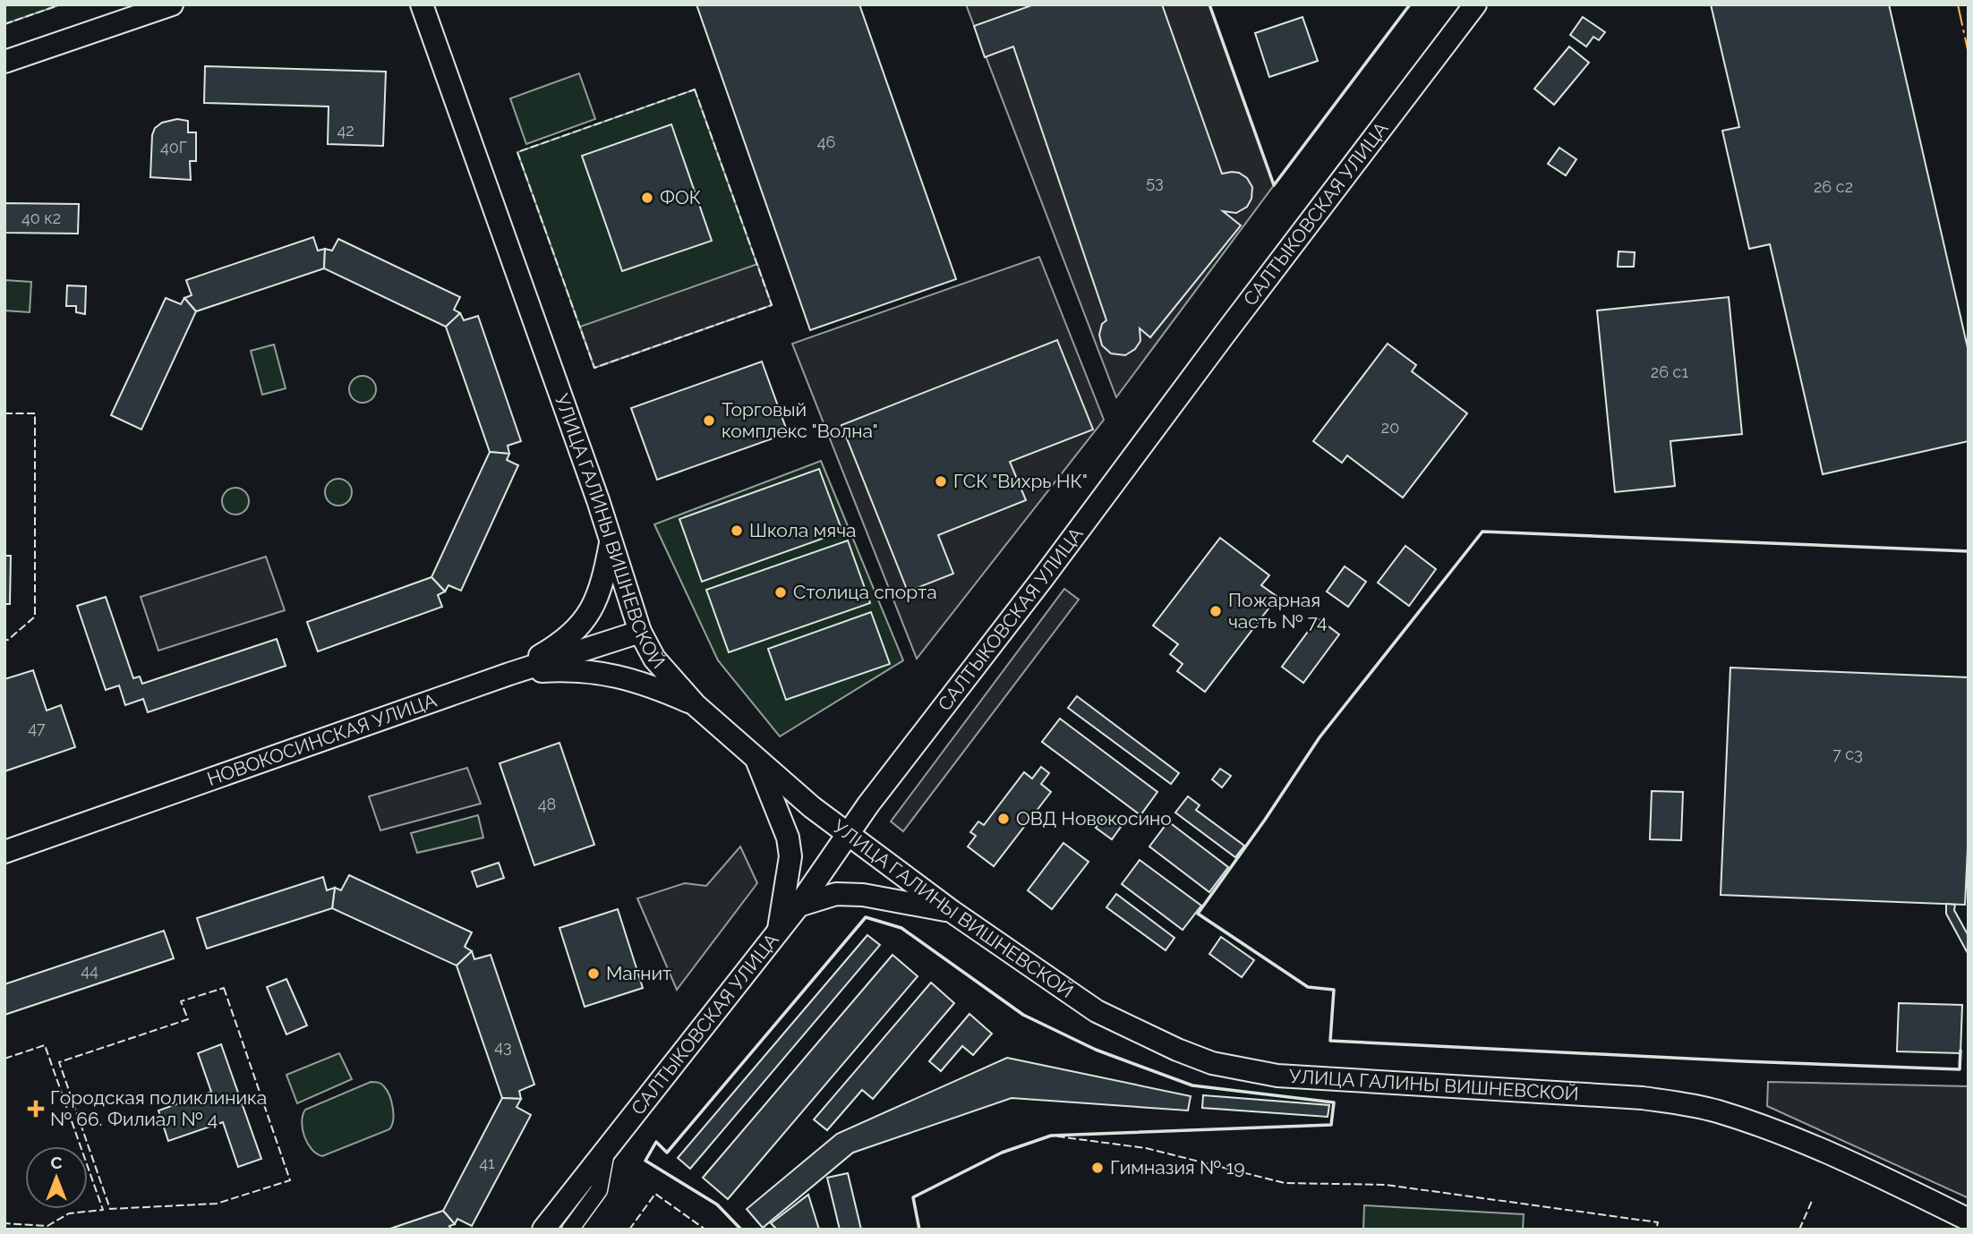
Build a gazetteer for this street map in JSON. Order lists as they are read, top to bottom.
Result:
{
  "streets": {
    "street": ["САЛТЫКОВСКАЯ УЛИЦА", "УЛИЦА ГАЛИНЫ ВИШНЕВСКОЙ", "НОВОКОСИНСКАЯ УЛИЦА"]
  },
  "crossings": [
    ["САЛТЫКОВСКАЯ УЛИЦА", "УЛИЦА ГАЛИНЫ ВИШНЕВСКОЙ"],
    ["УЛИЦА ГАЛИНЫ ВИШНЕВСКОЙ", "НОВОКОСИНСКАЯ УЛИЦА"]
  ],
  "places": {
    "other": [
      "ФОК",
      "Торговый комплекс \"Волна\"",
      "ГСК \"Вихрь НК\"",
      "Школа мяча",
      "Столица спорта",
      "Пожарная часть № 74",
      "ОВД Новокосино",
      "Магнит",
      "Гимназия № 19"
    ],
    "health": ["Городская поликлиника № 66. Филиал № 4"]
  },
  "house_numbers": [
    "42",
    "46",
    "40Г",
    "53",
    "26 с2",
    "40 к2",
    "26 с1",
    "20",
    "47",
    "7 с3",
    "48",
    "44",
    "43",
    "41"
  ],
  "north": "top"
}
